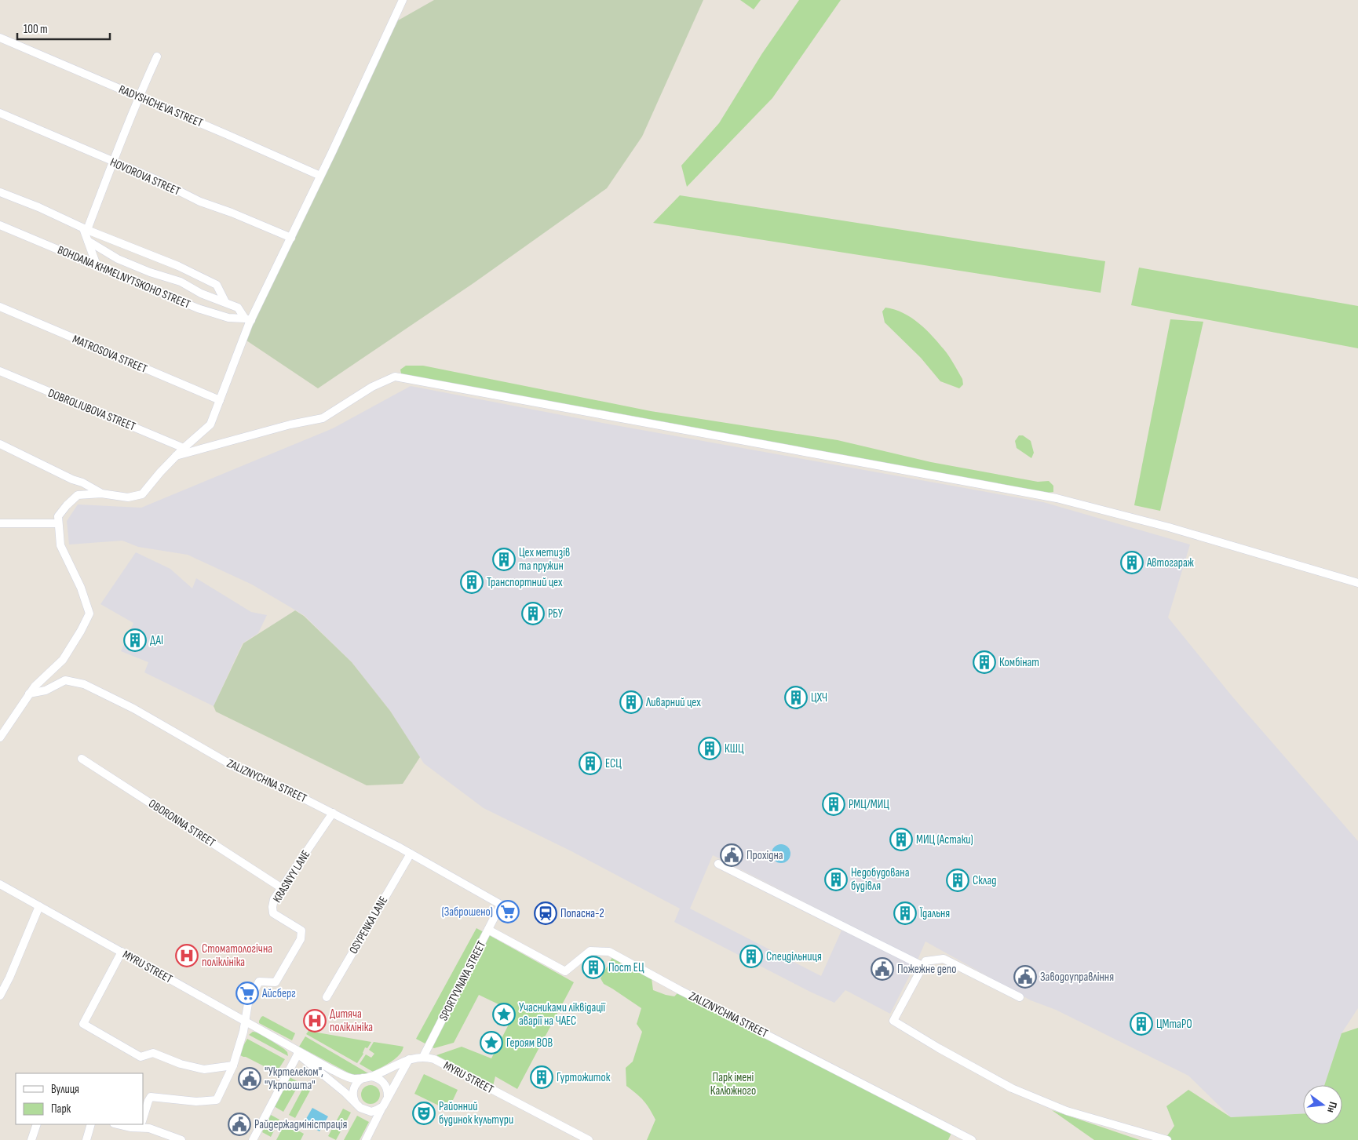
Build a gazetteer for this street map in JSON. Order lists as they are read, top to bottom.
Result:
{
  "streets": {
    "street": [
      "RADYSHCHEVA STREET",
      "HOVOROVA STREET",
      "BOHDANA KHMELNYTSKOHO STREET",
      "MATROSOVA STREET",
      "DOBROLIUBOVA STREET",
      "ZALIZNYCHNA STREET",
      "OBORONNA STREET",
      "KRASNYY LANE",
      "OSYPENKA LANE",
      "MYRU STREET",
      "SPORTYVNAYA STREET"
    ]
  },
  "crossings": [
    ["ZALIZNYCHNA STREET", "KRASNYY LANE"],
    ["ZALIZNYCHNA STREET", "OSYPENKA LANE"],
    ["ZALIZNYCHNA STREET", "SPORTYVNAYA STREET"],
    ["OBORONNA STREET", "KRASNYY LANE"],
    ["KRASNYY LANE", "MYRU STREET"],
    ["MYRU STREET", "SPORTYVNAYA STREET"]
  ],
  "parks": ["Парк імені Калюжного"],
  "places": {
    "building": [
      "Цех метизів та пружин",
      "Автогараж",
      "Транспортний цех",
      "РБУ",
      "ДАІ",
      "Комбінат",
      "ЦХЧ",
      "Ливарний цех",
      "КШЦ",
      "ЕСЦ",
      "РМЦ/МИЦ",
      "МИЦ (Астаки)",
      "Недобудована будівля",
      "Склад",
      "Їдальня",
      "Спецдільниця",
      "Пост ЕЦ",
      "ЦМтаРО",
      "Гуртожиток"
    ],
    "public building": [
      "Прохідна",
      "Пожежне депо",
      "Заводоуправління",
      "\"Укртелеком\", \"Укрпошта\"",
      "Райдержадміністрація"
    ],
    "supermarket": ["(Заброшено)", "Айсберг"],
    "station": ["Попасна-2"],
    "hospital": ["Стоматологічна поліклініка", "Дитяча поліклініка"],
    "place": ["Учасниками ліквідації аварії на ЧАЕС", "Героям ВОВ"],
    "theatre": ["Районний будинок культури"]
  },
  "legend": ["Вулиця", "Парк"],
  "scale_bar": "100 m",
  "north": "right"
}
